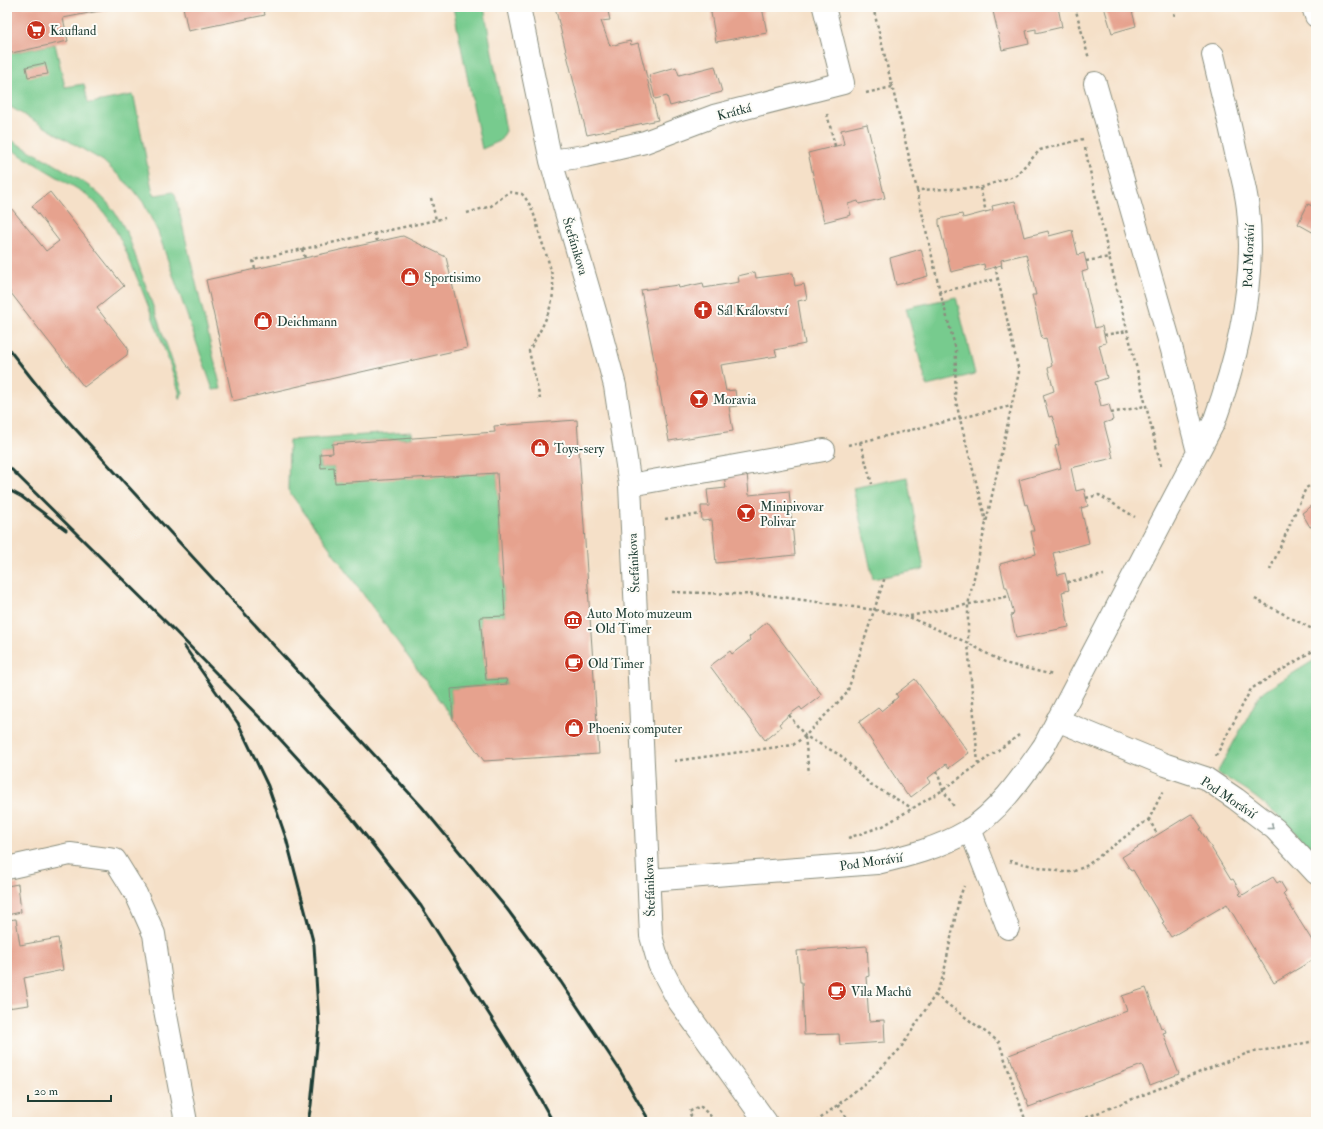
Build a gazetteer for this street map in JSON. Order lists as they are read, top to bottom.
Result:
{
  "streets": {
    "street": ["Krátká", "Štefánikova", "Pod Morávií"]
  },
  "crossings": [
    ["Krátká", "Štefánikova"],
    ["Štefánikova", "Pod Morávií"]
  ],
  "places": {
    "supermarket": ["Kaufland"],
    "shop": [
      "Sportisimo",
      "Deichmann",
      "Toys-sery",
      "Phoenix computer"
    ],
    "church": ["Sál Království"],
    "bar": ["Moravia", "Minipivovar Polivar"],
    "museum": ["Auto Moto muzeum - Old Timer"],
    "cafe": ["Old Timer", "Vila Machů"]
  },
  "scale_bar": "20 m"
}
